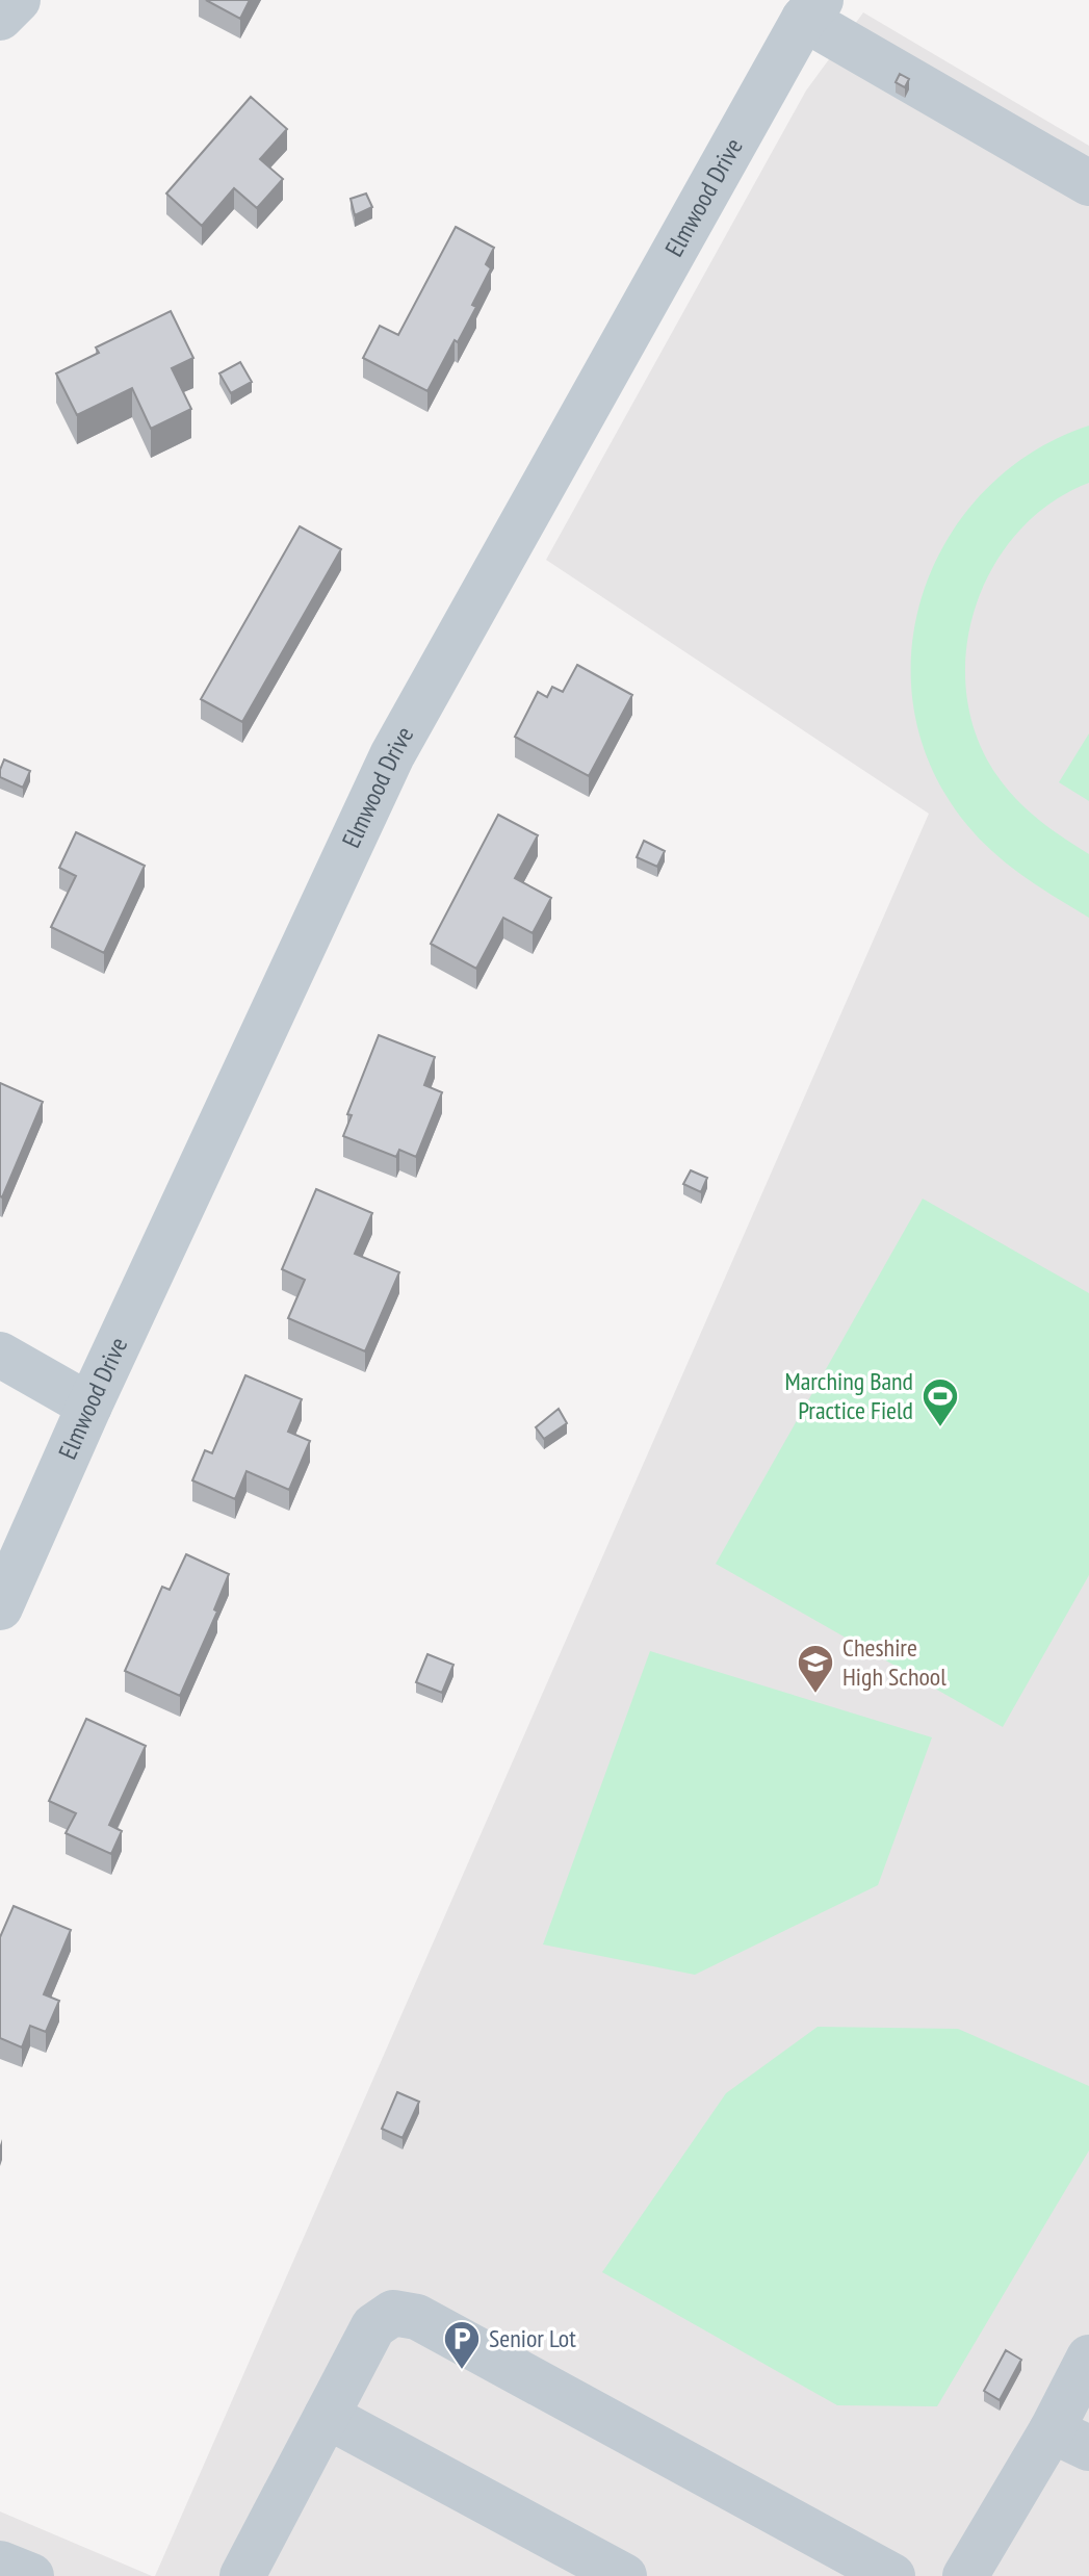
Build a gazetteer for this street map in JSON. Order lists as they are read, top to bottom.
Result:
{
  "streets": {
    "street": ["Elmwood Drive"]
  },
  "places": {
    "sports": ["Marching Band Practice Field"],
    "school or university": ["Cheshire High School"],
    "parking": ["Senior Lot"]
  }
}
